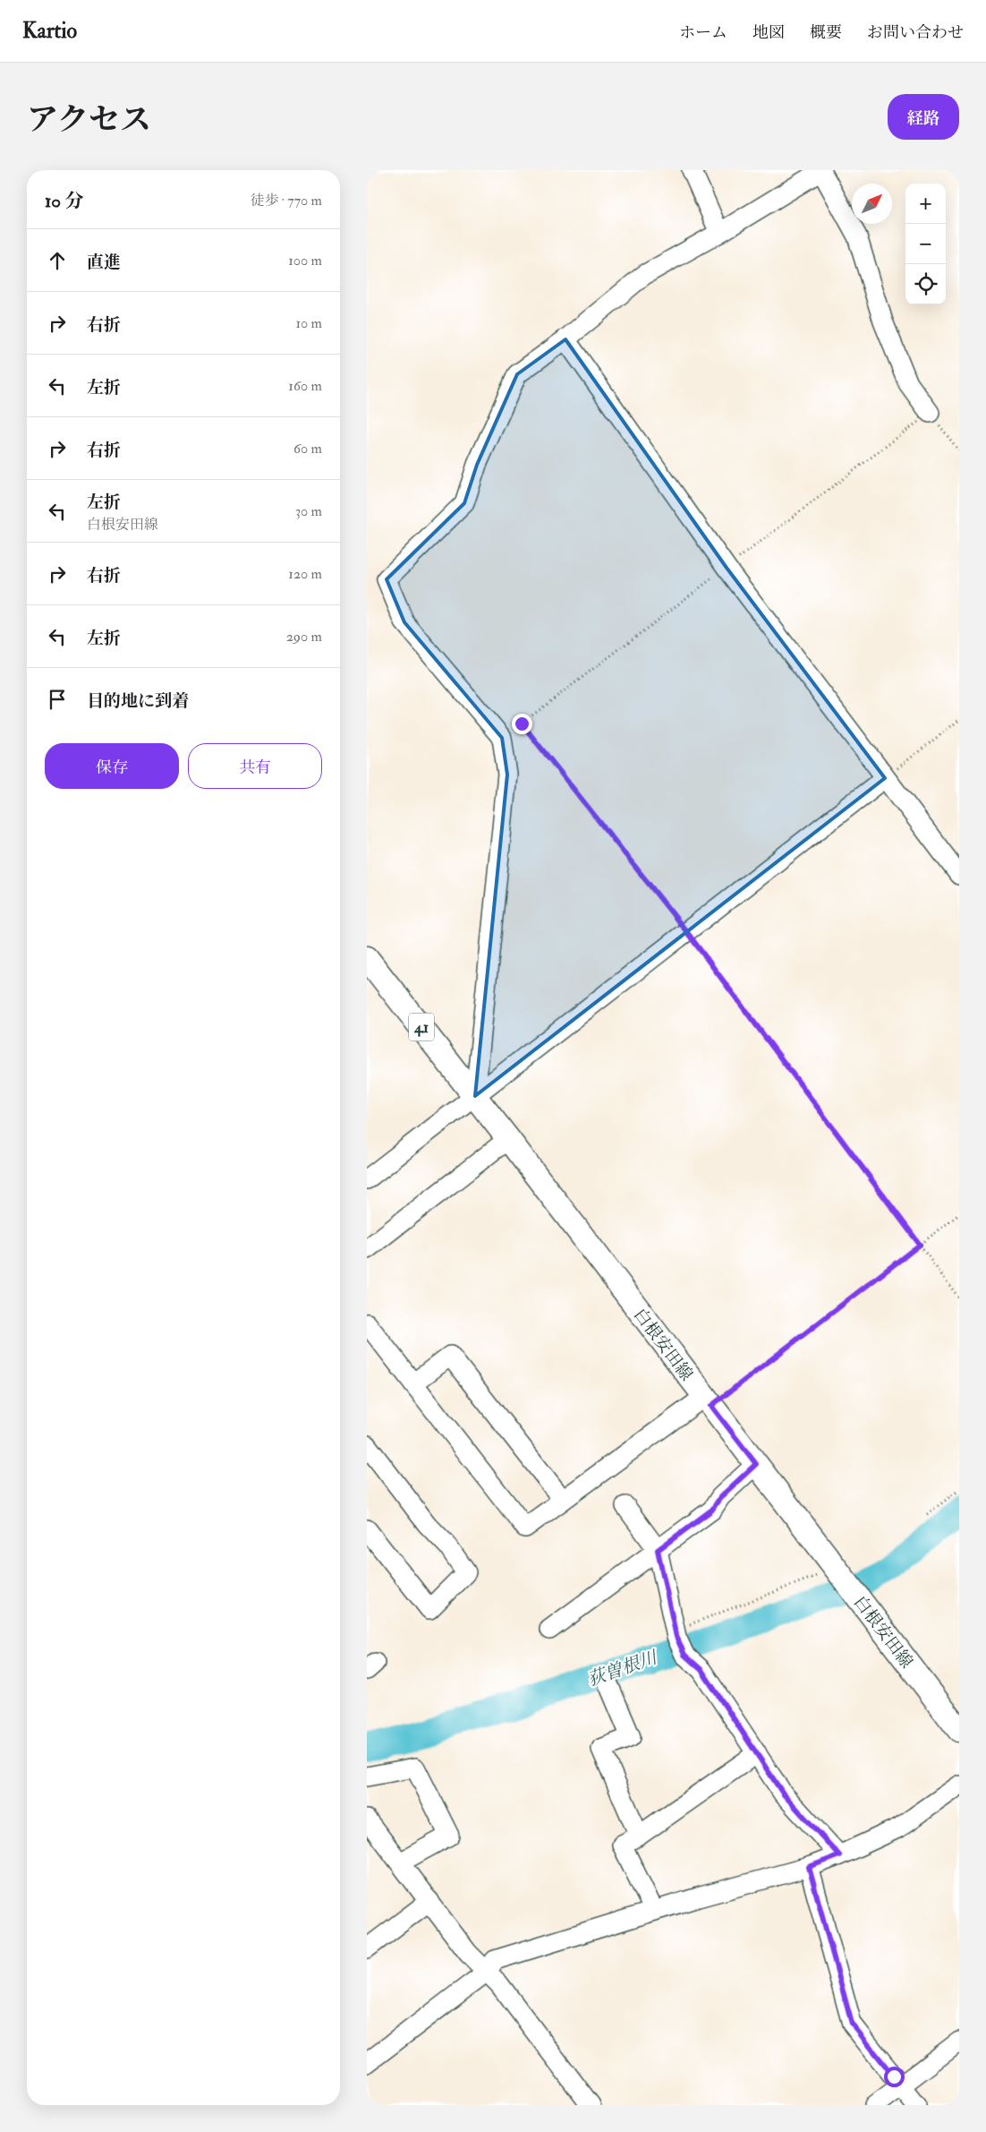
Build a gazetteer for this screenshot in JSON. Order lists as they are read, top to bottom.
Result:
{
  "streets": {
    "main road": ["41", "白根安田線"]
  },
  "water": ["荻曽根川"],
  "north": "top right",
  "page": {
    "header": "Kartio",
    "nav": [
      "ホーム",
      "地図",
      "概要",
      "お問い合わせ"
    ],
    "title": "アクセス",
    "buttons": [
      "経路",
      ["保存", "共有"]
    ],
    "heading": ["10 分", "徒歩 · 770 m"],
    "map_buttons": ["+", "−"],
    "list": [
      ["直進", "100 m"],
      ["右折", "10 m"],
      ["左折", "160 m"],
      ["右折", "60 m"],
      ["左折", "白根安田線", "30 m"],
      ["右折", "120 m"],
      ["左折", "290 m"],
      "目的地に到着"
    ]
  }
}
